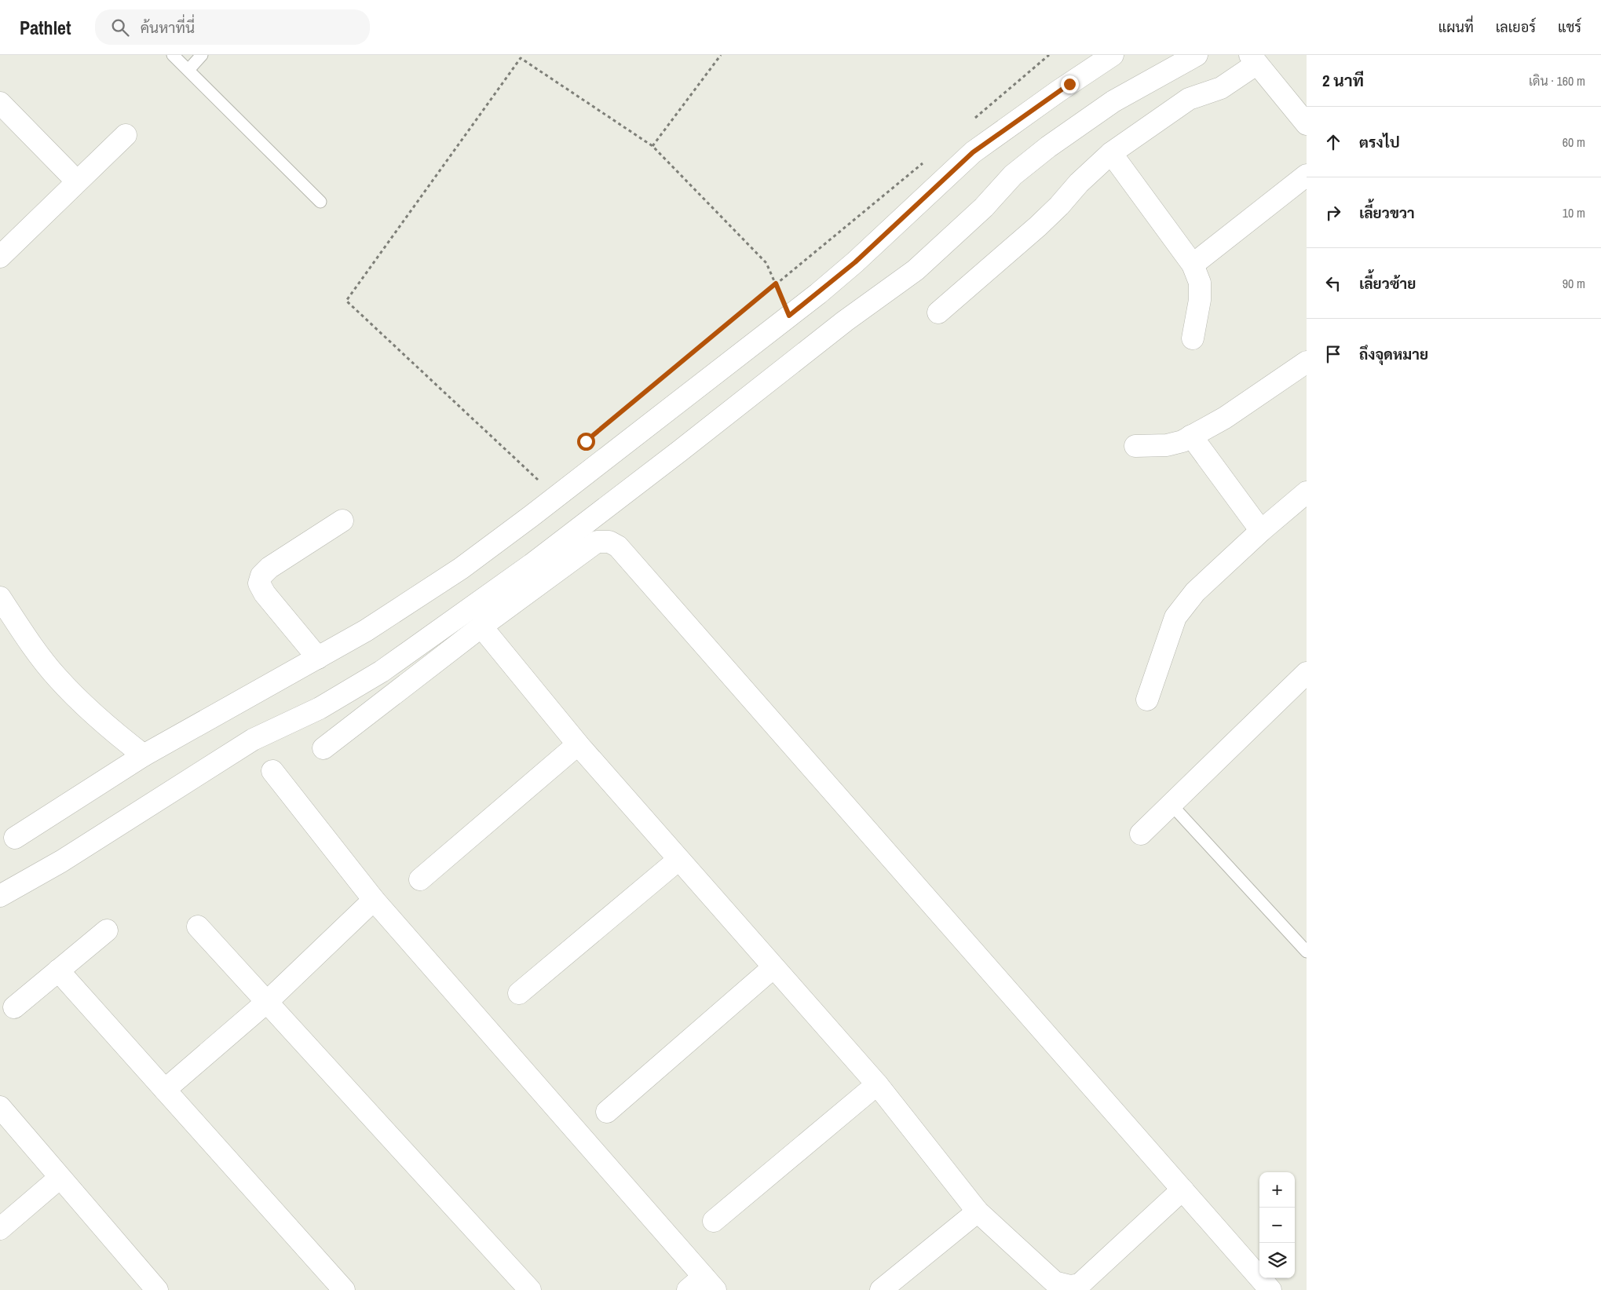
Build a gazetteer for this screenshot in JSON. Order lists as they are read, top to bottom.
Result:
{
  "page": {
    "header": "Pathlet",
    "search": "ค้นหาที่นี่",
    "nav": ["แผนที่", "เลเยอร์", "แชร์"],
    "heading": ["2 นาที", "เดิน · 160 m"],
    "list": [
      ["ตรงไป", "60 m"],
      ["เลี้ยวขวา", "10 m"],
      ["เลี้ยวซ้าย", "90 m"],
      "ถึงจุดหมาย"
    ],
    "map_buttons": ["+", "−"]
  }
}
